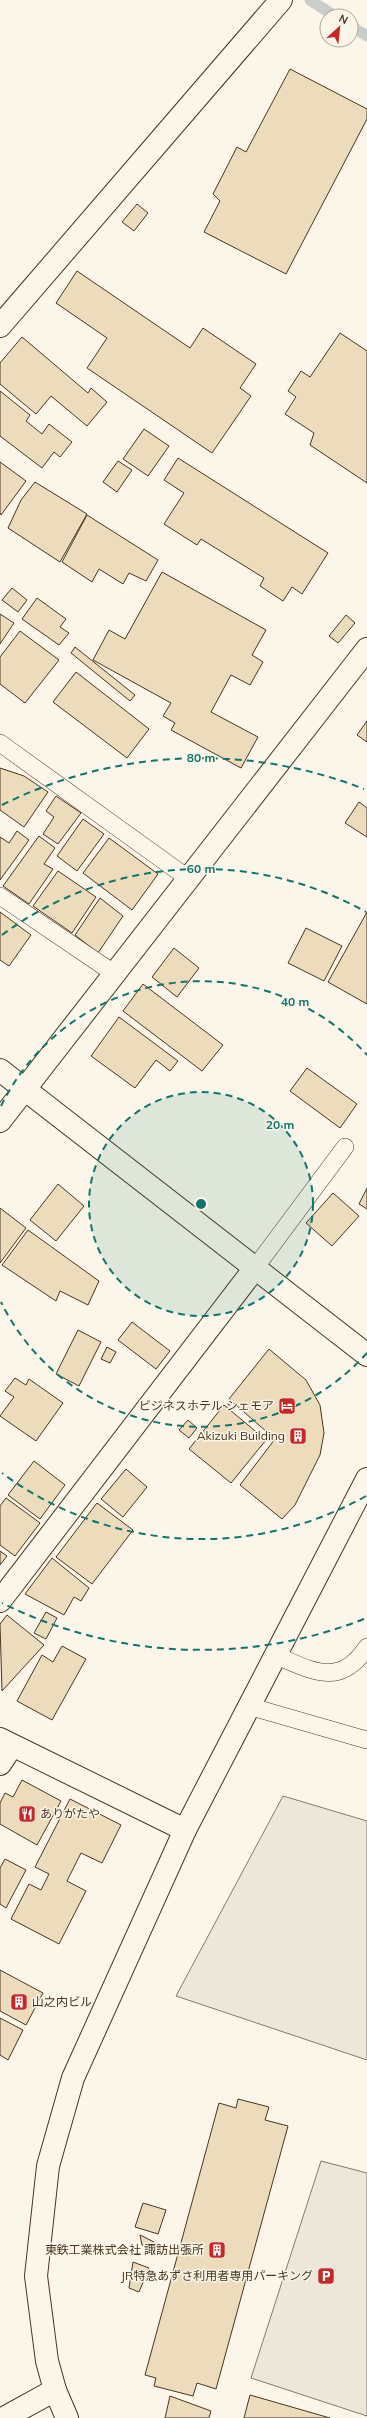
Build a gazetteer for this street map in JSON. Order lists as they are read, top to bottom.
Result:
{
  "places": {
    "hotel": ["ビジネスホテル シェモア"],
    "building": ["Akizuki Building", "山之内ビル", "東鉄工業株式会社 諏訪出張所"],
    "restaurant": ["ありがたや"],
    "parking": ["JR特急あずさ利用者専用パーキング"]
  },
  "north": "top right",
  "rings": [
    "80 m",
    "60 m",
    "40 m",
    "20 m"
  ]
}
